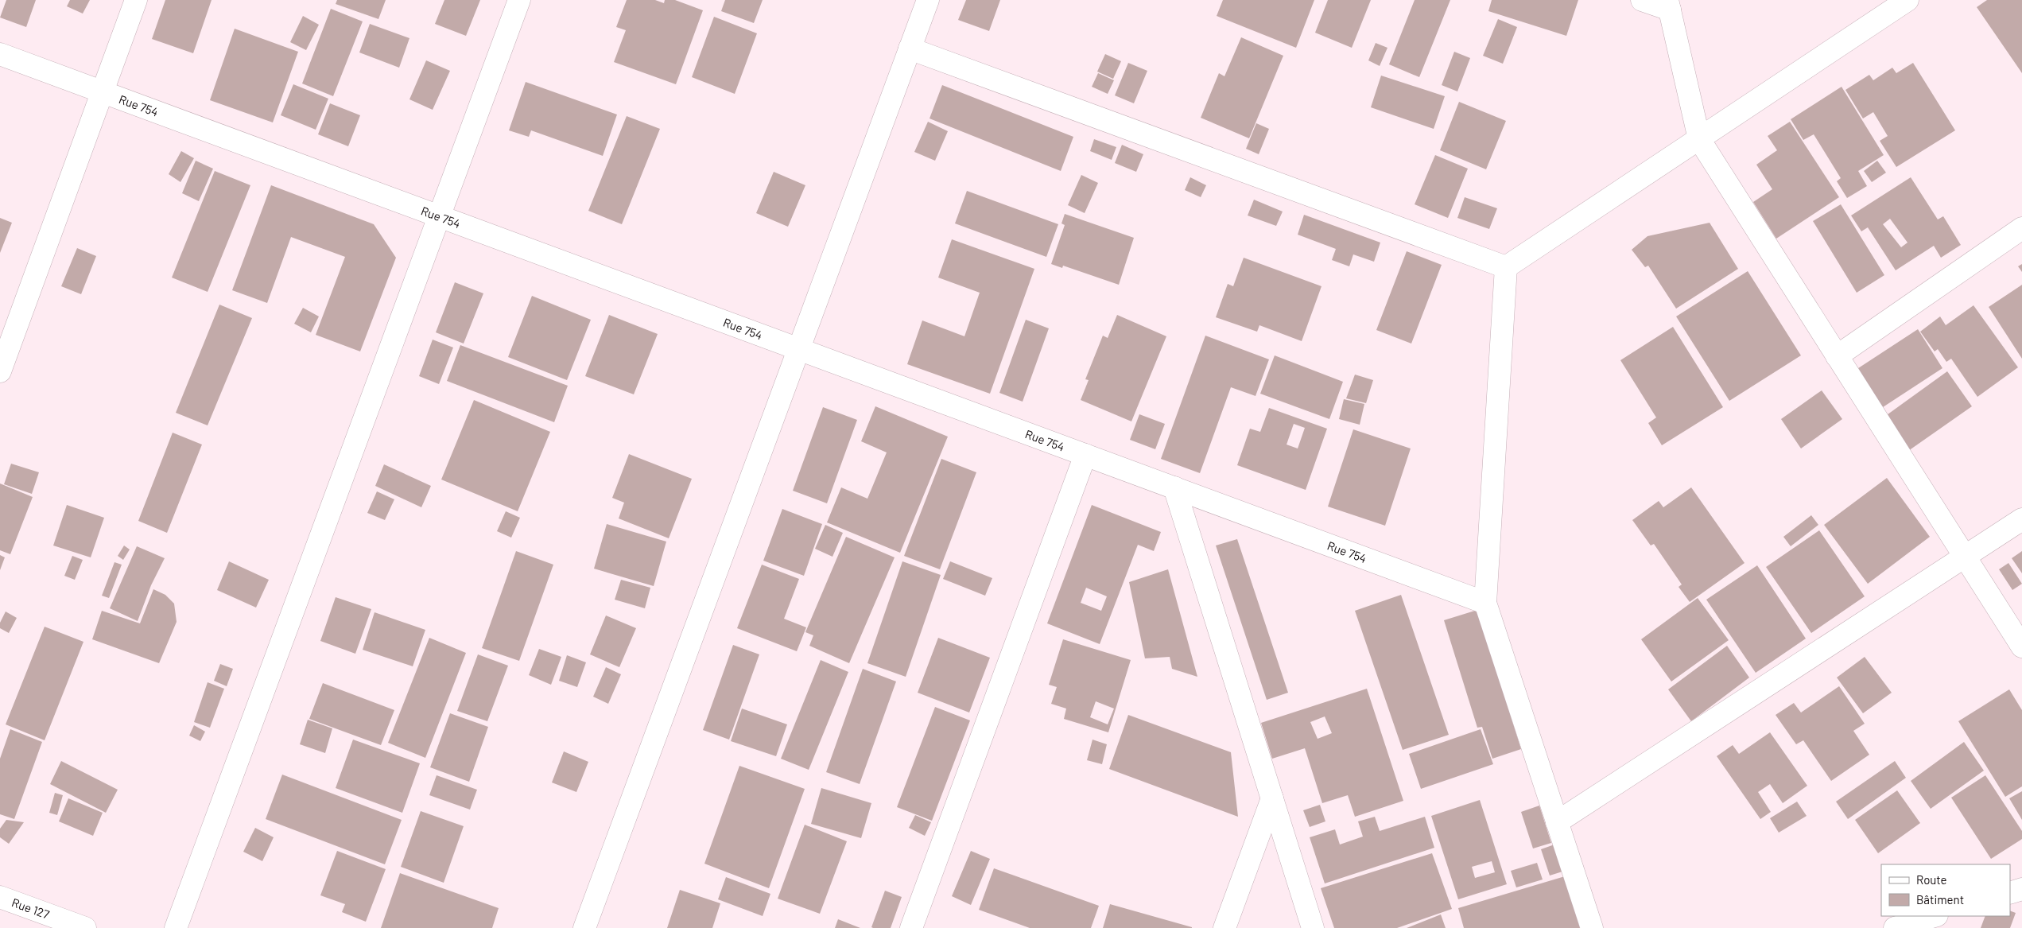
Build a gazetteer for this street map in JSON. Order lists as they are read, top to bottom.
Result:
{
  "streets": {
    "street": ["Rue 754", "Rue 127"]
  },
  "legend": ["Route", "Bâtiment"]
}
